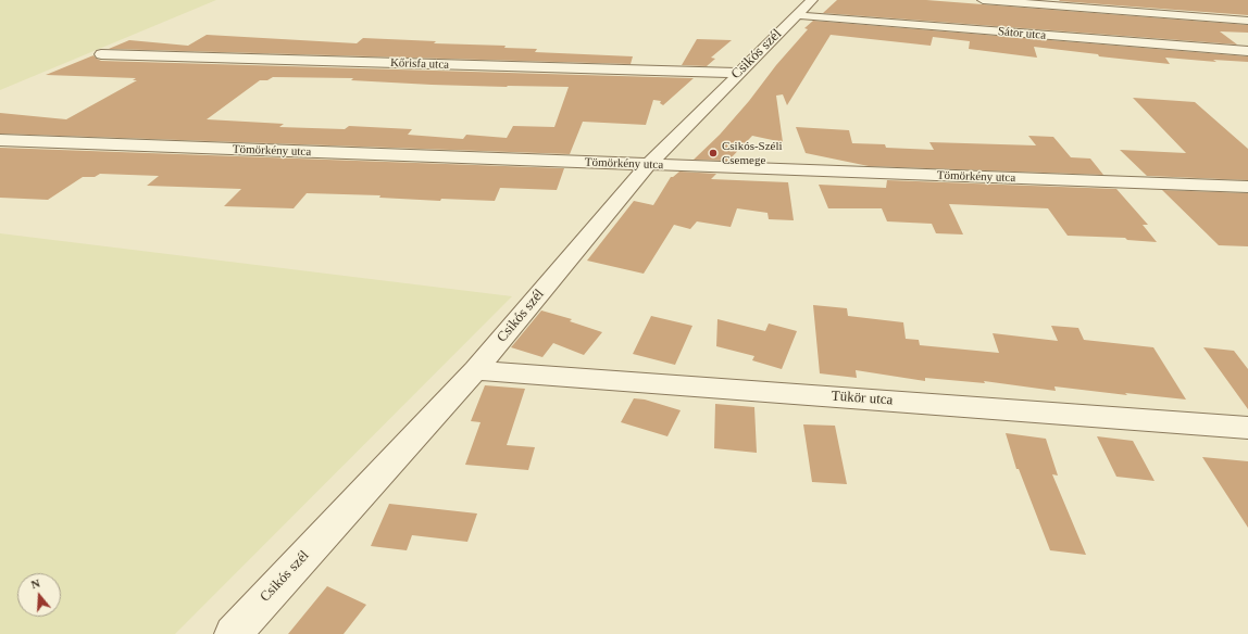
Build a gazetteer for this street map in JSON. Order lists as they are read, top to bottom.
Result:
{
  "streets": {
    "street": [
      "Sátor utca",
      "Csikós szél",
      "Kőrisfa utca",
      "Tömörkény utca",
      "Tükör utca"
    ]
  },
  "crossings": [
    ["Sátor utca", "Csikós szél"],
    ["Csikós szél", "Kőrisfa utca"],
    ["Csikós szél", "Tömörkény utca"],
    ["Csikós szél", "Tükör utca"]
  ],
  "places": ["Csikós-Széli Csemege"],
  "north": "top"
}
